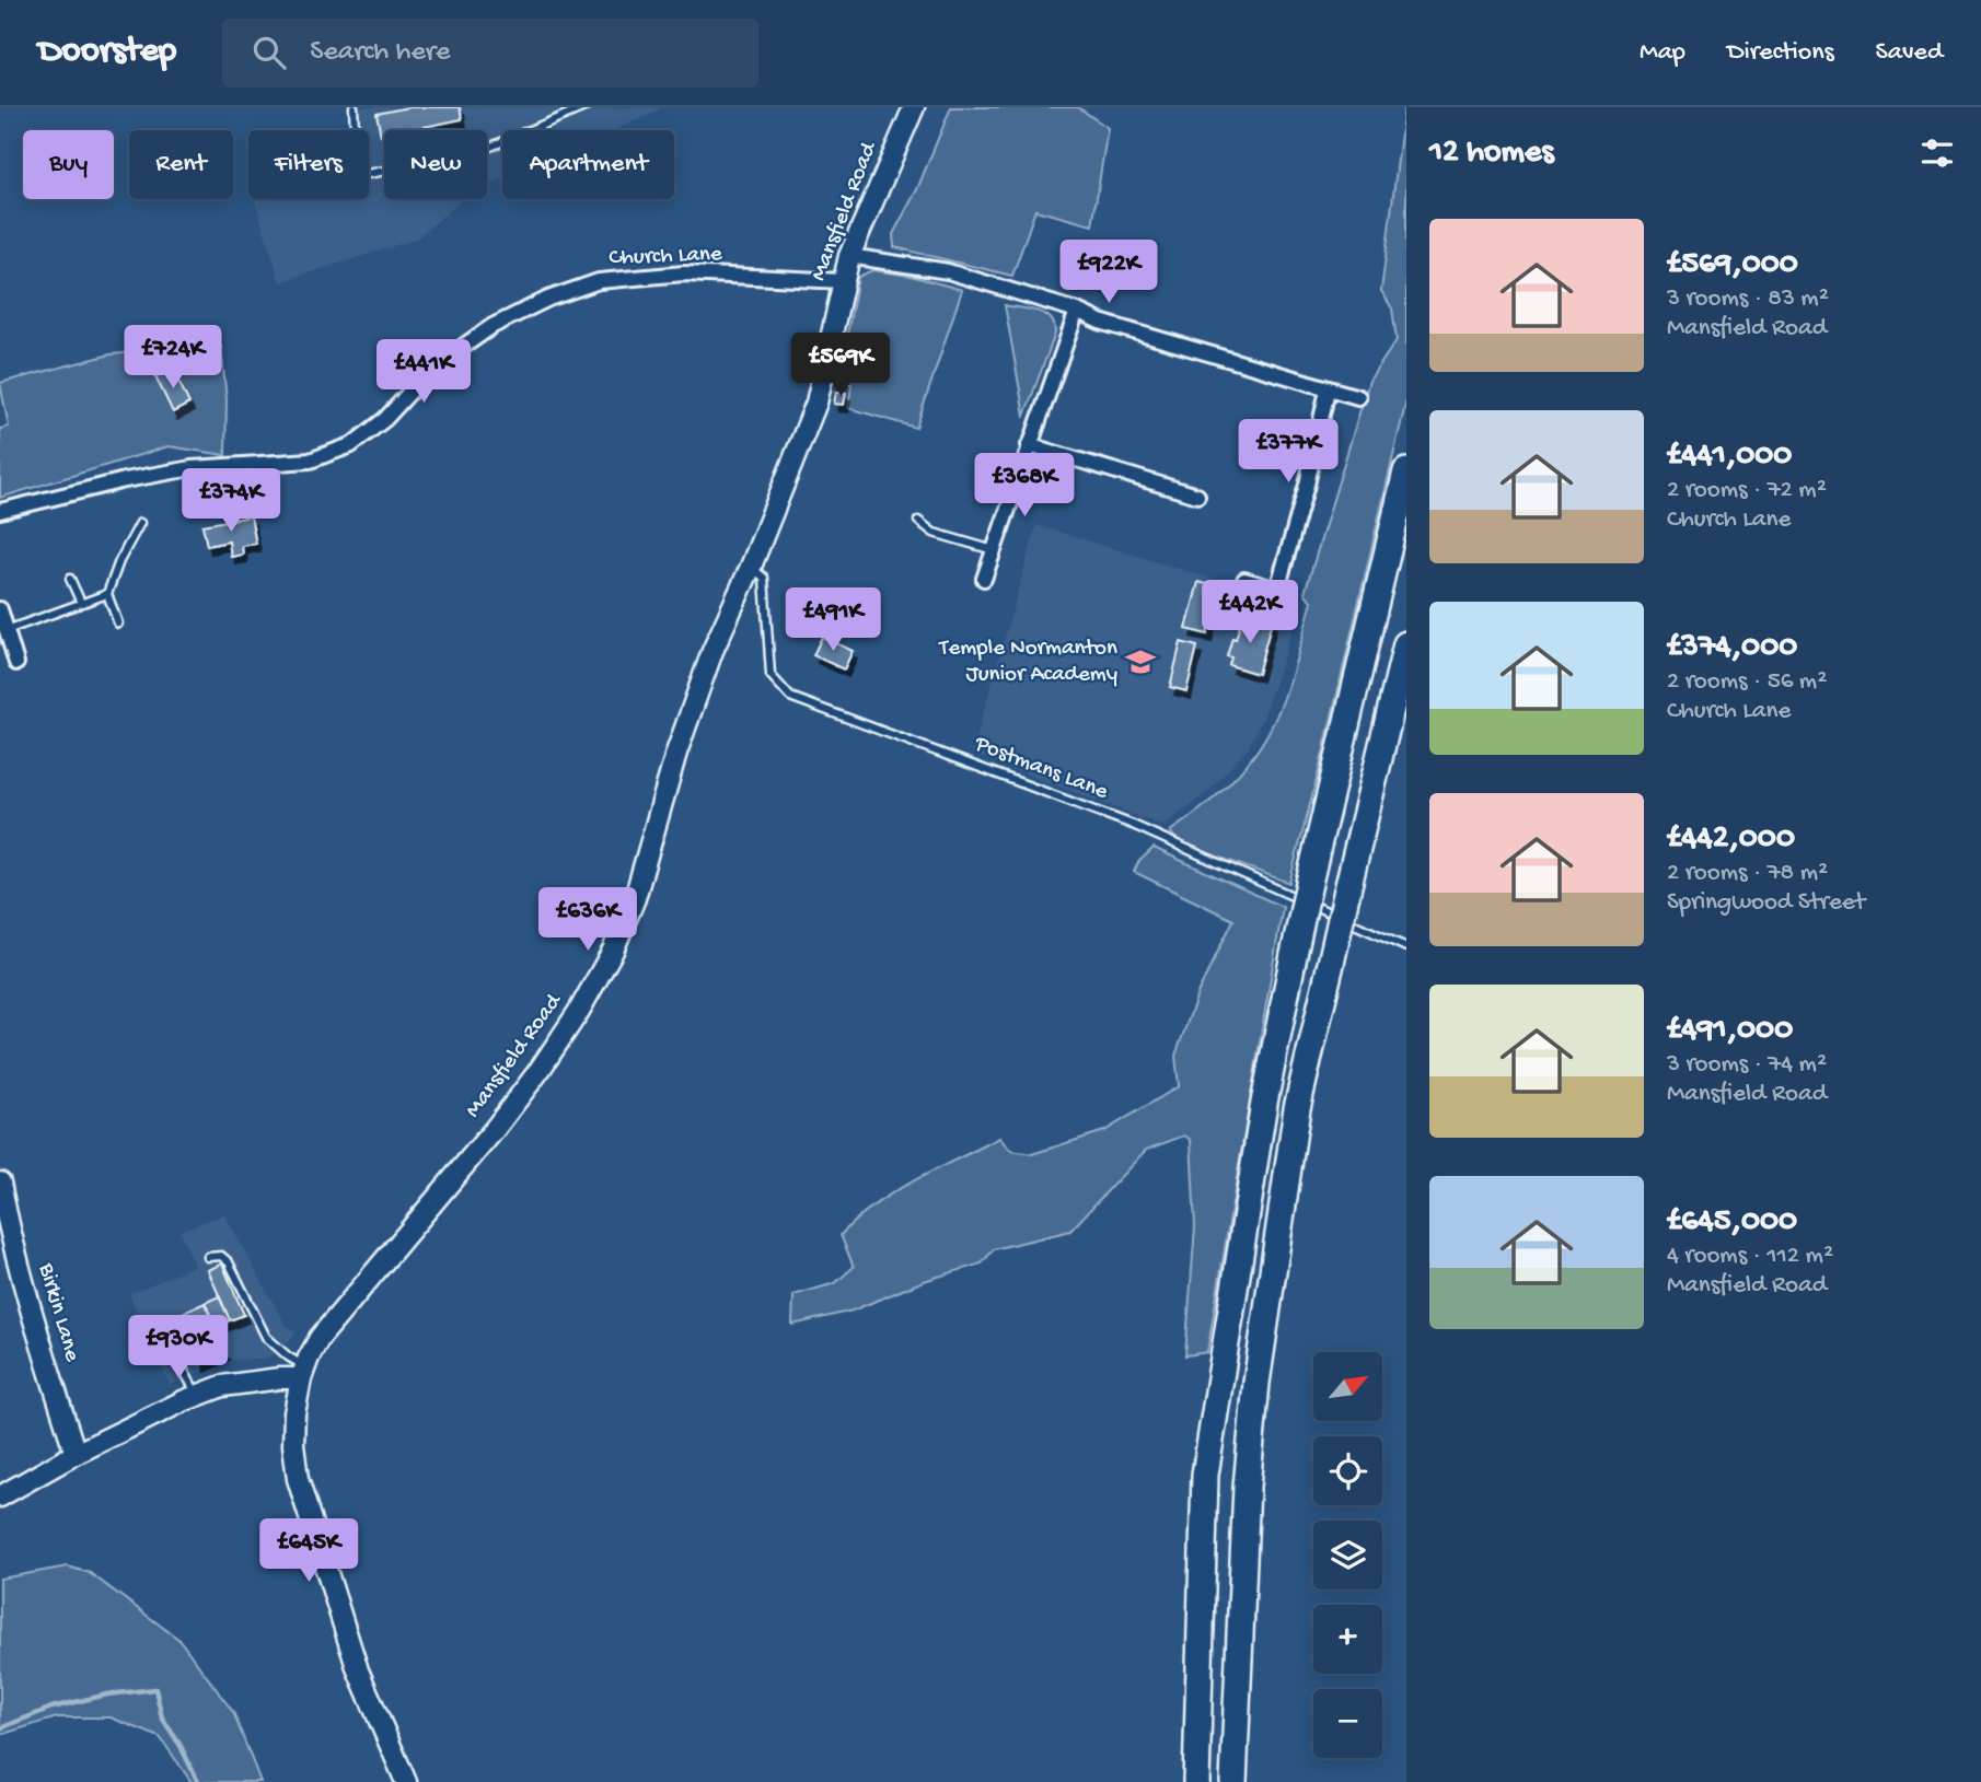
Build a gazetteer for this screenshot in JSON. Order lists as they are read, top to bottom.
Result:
{
  "streets": {
    "main road": ["Mansfield Road", "Birkin Lane"],
    "street": ["Church Lane"],
    "lane": ["Postmans Lane"]
  },
  "crossings": [
    ["Mansfield Road", "Church Lane"],
    ["Mansfield Road", "Postmans Lane"]
  ],
  "places": {
    "school or university": ["Temple Normanton Junior Academy"]
  },
  "north": "top right",
  "page": {
    "header": "Doorstep",
    "search": "Search here",
    "nav": ["Map", "Directions", "Saved"],
    "heading": "12 homes",
    "chip": [
      "Buy",
      "Rent",
      "Filters",
      "New",
      "Apartment"
    ],
    "list": [
      {
        "name": "£569,000",
        "note": "3 rooms · 83 m² · Mansfield Road"
      },
      {
        "name": "£441,000",
        "note": "2 rooms · 72 m² · Church Lane"
      },
      {
        "name": "£374,000",
        "note": "2 rooms · 56 m² · Church Lane"
      },
      {
        "name": "£442,000",
        "note": "2 rooms · 78 m² · Springwood Street"
      },
      {
        "name": "£491,000",
        "note": "3 rooms · 74 m² · Mansfield Road"
      },
      {
        "name": "£645,000",
        "note": "4 rooms · 112 m² · Mansfield Road"
      }
    ],
    "price": [
      "£922K",
      "£724K",
      "£569K",
      "£441K",
      "£377K",
      "£368K",
      "£374K",
      "£442K",
      "£491K",
      "£636K",
      "£930K",
      "£645K"
    ],
    "map_buttons": ["+", "−"]
  }
}
